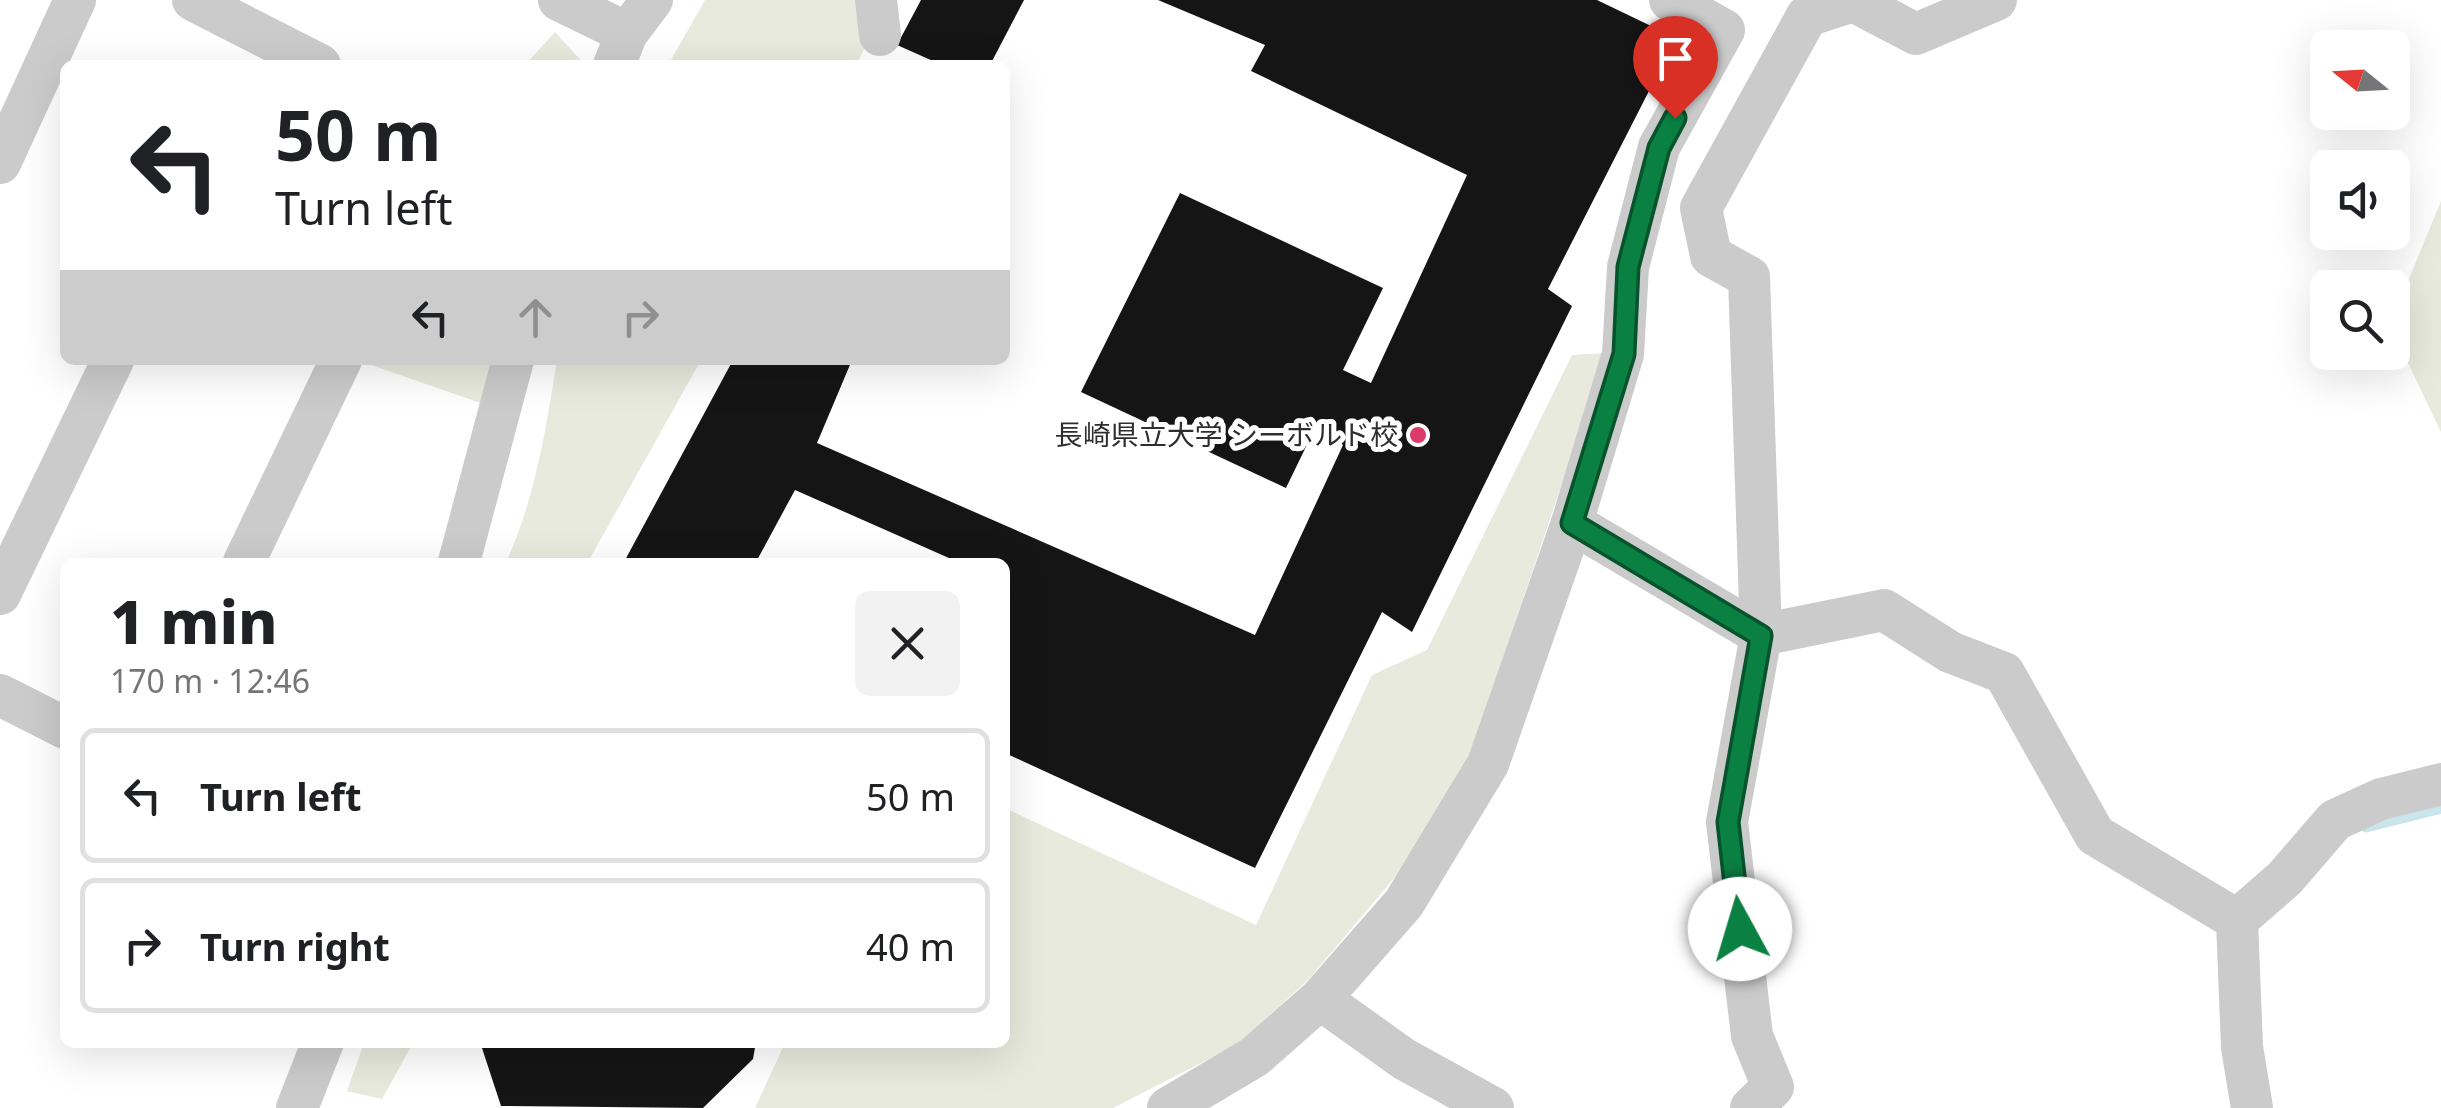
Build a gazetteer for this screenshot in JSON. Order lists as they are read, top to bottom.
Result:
{
  "places": ["長崎県立大学 シーボルド校"],
  "north": "left",
  "page": {
    "turn": ["50 m", "Turn left"],
    "heading": ["1 min", "170 m · 12:46"],
    "list": [
      {
        "name": "Turn left",
        "value": "50 m"
      },
      {
        "name": "Turn right",
        "value": "40 m"
      }
    ]
  }
}
